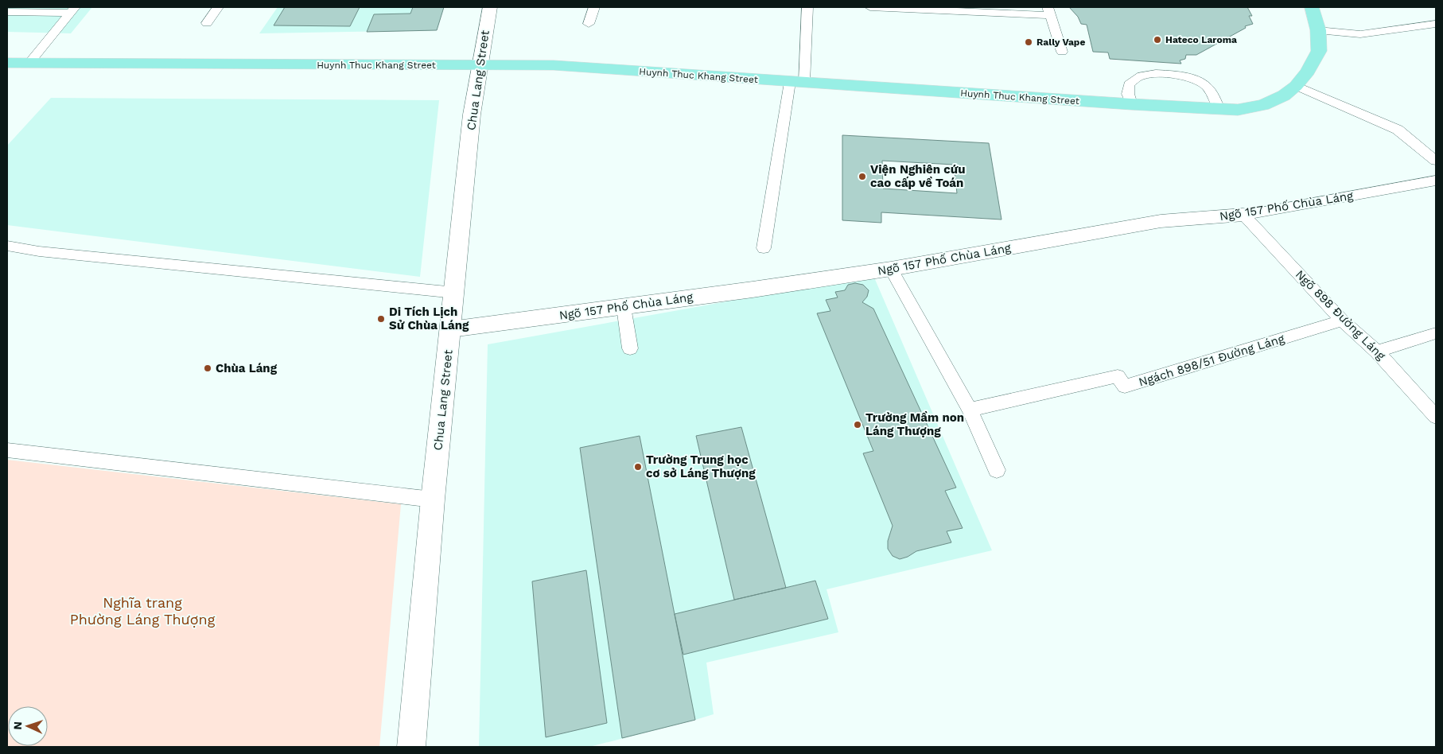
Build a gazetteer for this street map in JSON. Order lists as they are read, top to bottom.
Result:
{
  "streets": {
    "main road": ["Huynh Thuc Khang Street"],
    "street": ["Chua Lang Street", "Ngõ 157 Phố Chùa Láng"],
    "lane": ["Ngõ 898 Đường Láng", "Ngách 898/51 Đường Láng"]
  },
  "crossings": [
    ["Huynh Thuc Khang Street", "Chua Lang Street"],
    ["Chua Lang Street", "Ngõ 157 Phố Chùa Láng"],
    ["Ngõ 157 Phố Chùa Láng", "Ngõ 898 Đường Láng"],
    ["Ngõ 898 Đường Láng", "Ngách 898/51 Đường Láng"]
  ],
  "parks": ["Nghĩa trang Phường Láng Thượng"],
  "places": [
    "Hateco Laroma",
    "Rally Vape",
    "Viện Nghiên cứu cao cấp về Toán",
    "Di Tích Lịch Sử Chùa Láng",
    "Chùa Láng",
    "Trường Mầm non Láng Thượng",
    "Trường Trung học cơ sở Láng Thượng"
  ],
  "north": "left"
}
